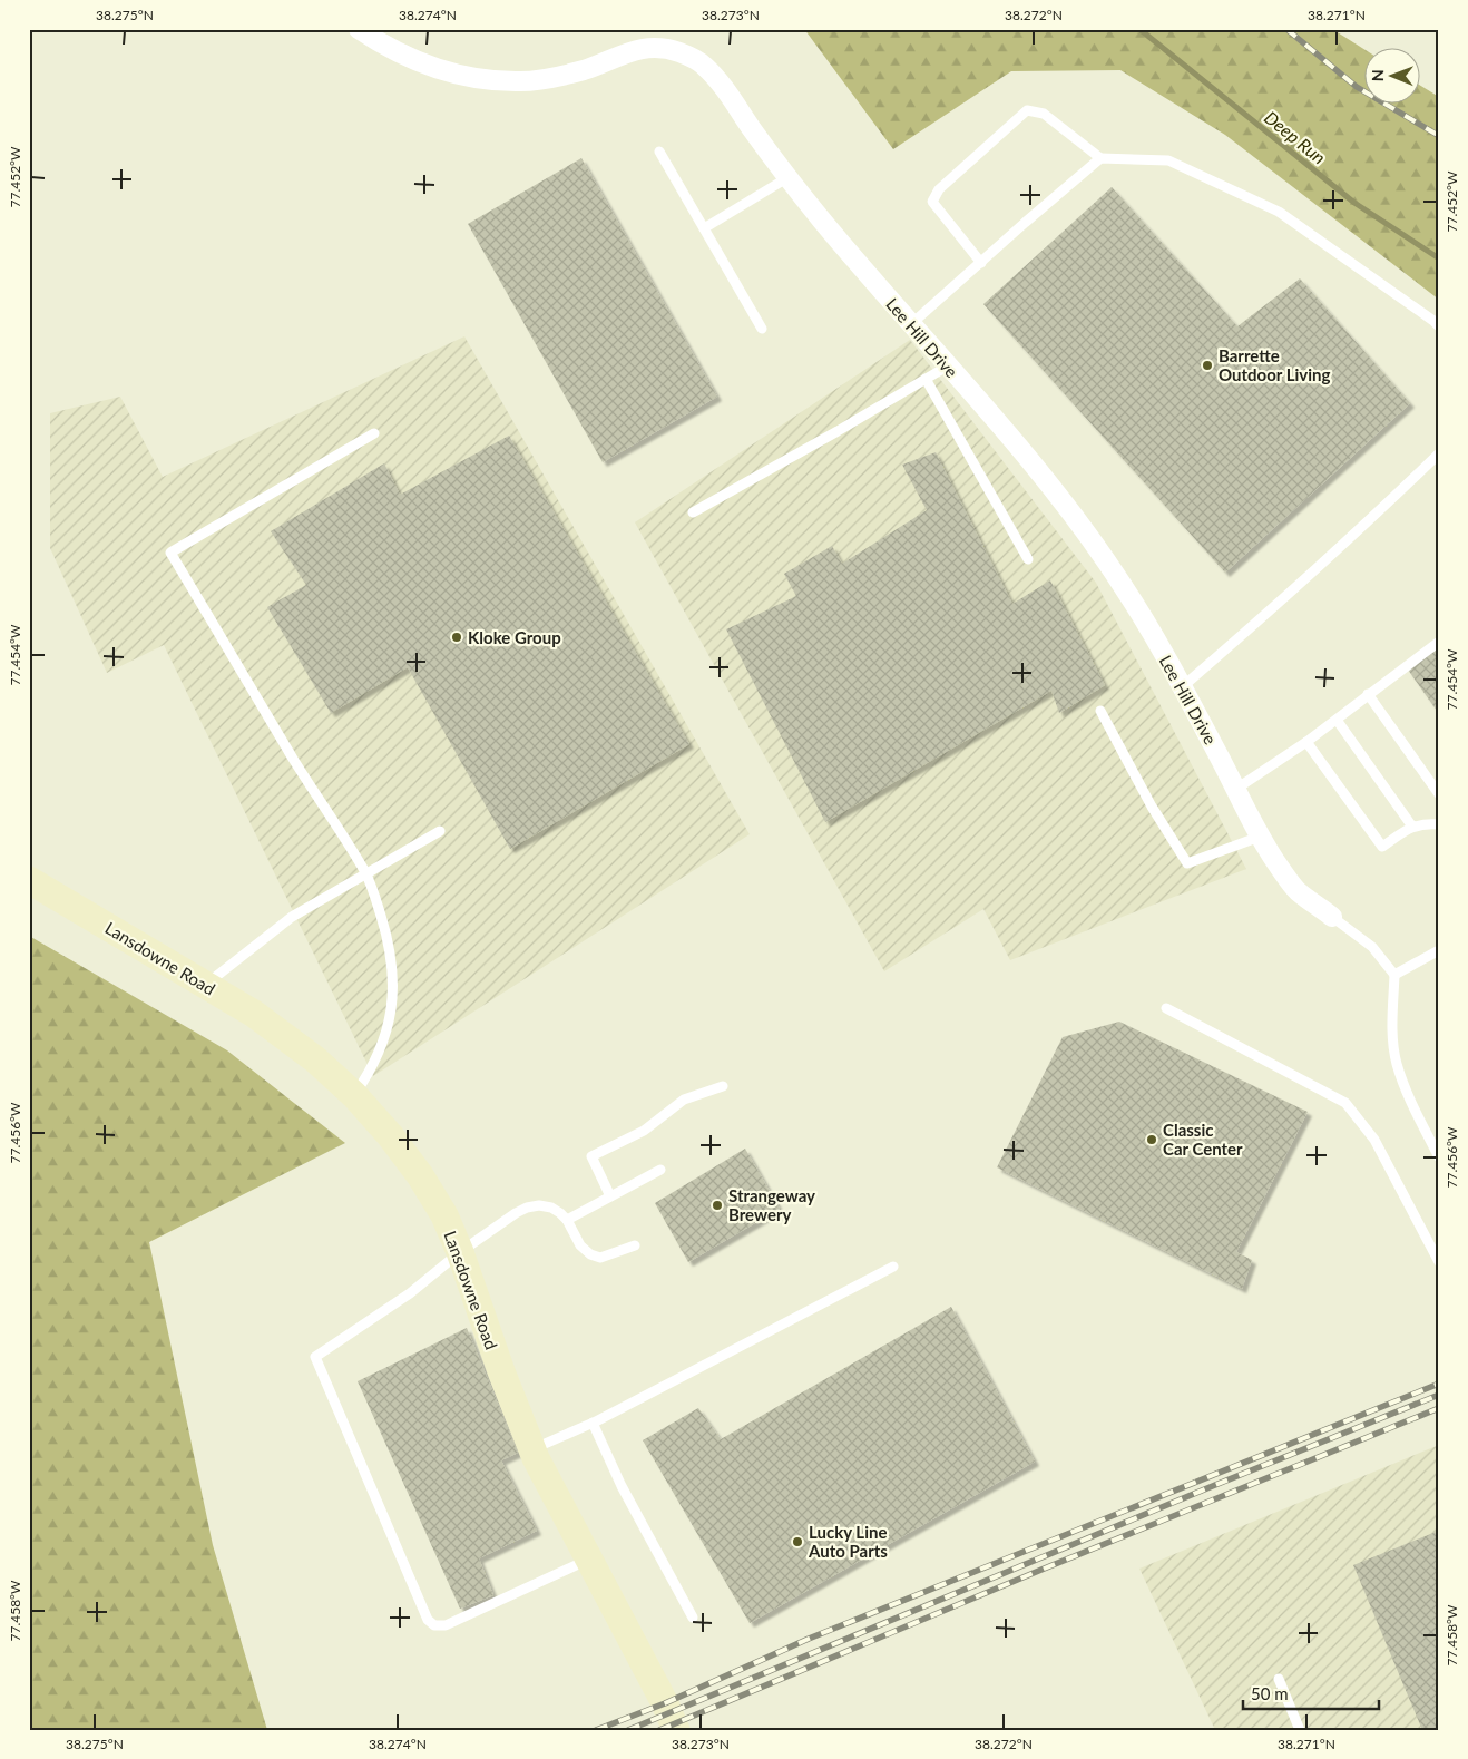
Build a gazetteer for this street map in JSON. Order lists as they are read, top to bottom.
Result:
{
  "streets": {
    "main road": ["Lansdowne Road"],
    "street": ["Lee Hill Drive"]
  },
  "water": ["Deep Run"],
  "places": [
    "Barrette Outdoor Living",
    "Kloke Group",
    "Classic Car Center",
    "Strangeway Brewery",
    "Lucky Line Auto Parts"
  ],
  "scale_bar": "50 m",
  "north": "left",
  "coordinates": [
    "38.275°N",
    "38.274°N",
    "38.273°N",
    "38.272°N",
    "38.271°N",
    "77.452°W",
    "77.454°W",
    "77.456°W",
    "77.458°W"
  ]
}
